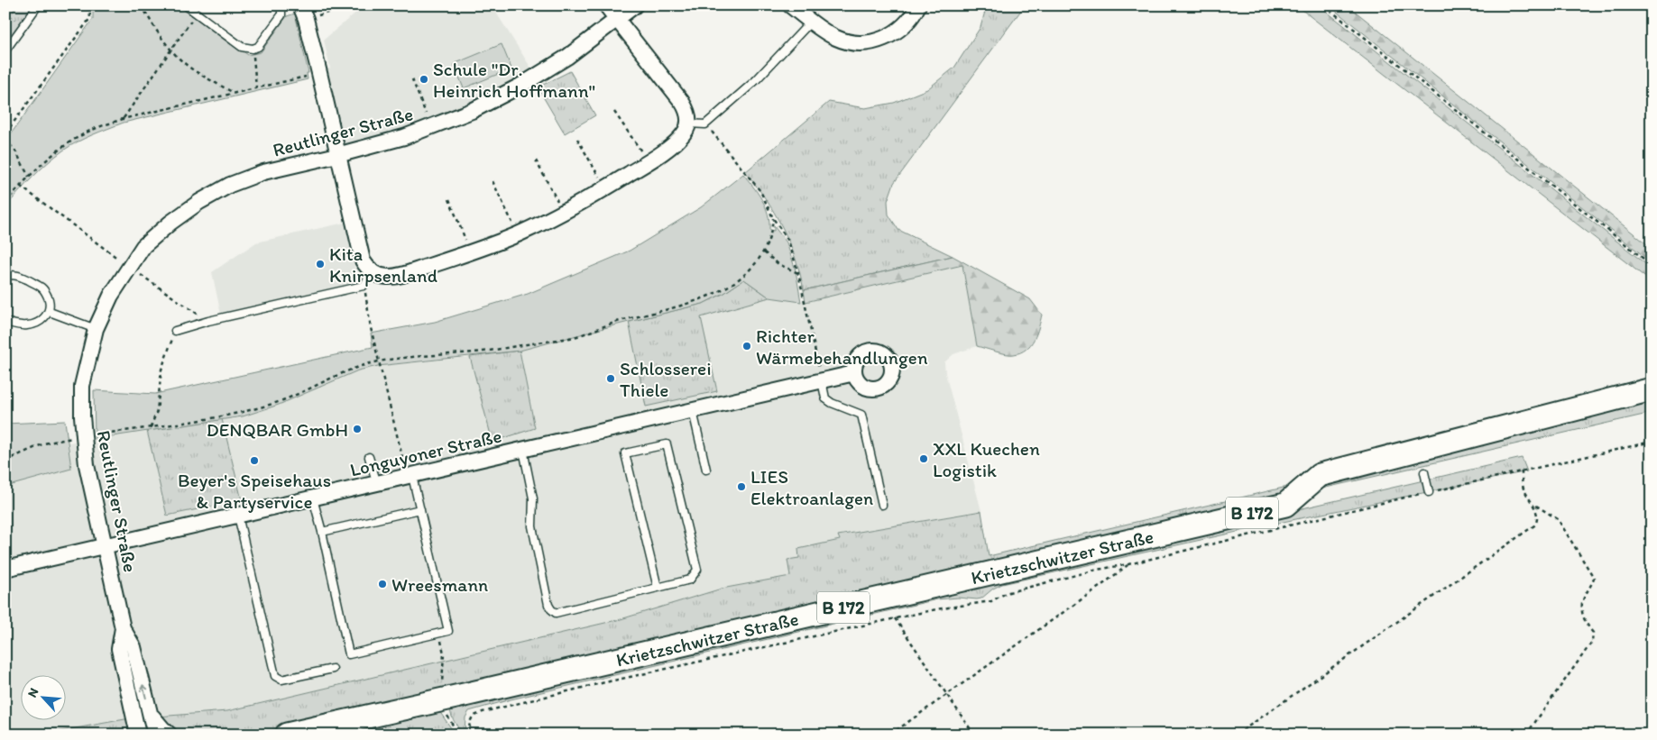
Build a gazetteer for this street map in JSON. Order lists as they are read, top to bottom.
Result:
{
  "streets": {
    "main road": ["B 172", "Krietzschwitzer Straße"],
    "street": ["Reutlinger Straße", "Longuyoner Straße"]
  },
  "crossings": [
    ["Reutlinger Straße", "Longuyoner Straße"]
  ],
  "places": [
    "Schule \"Dr. Heinrich Hoffmann\"",
    "Kita Knirpsenland",
    "Richter Wärmebehandlungen",
    "Schlosserei Thiele",
    "DENQBAR GmbH",
    "XXL Kuechen Logistik",
    "Beyer's Speisehaus & Partyservice",
    "LIES Elektroanlagen",
    "Wreesmann"
  ],
  "north": "top left"
}
